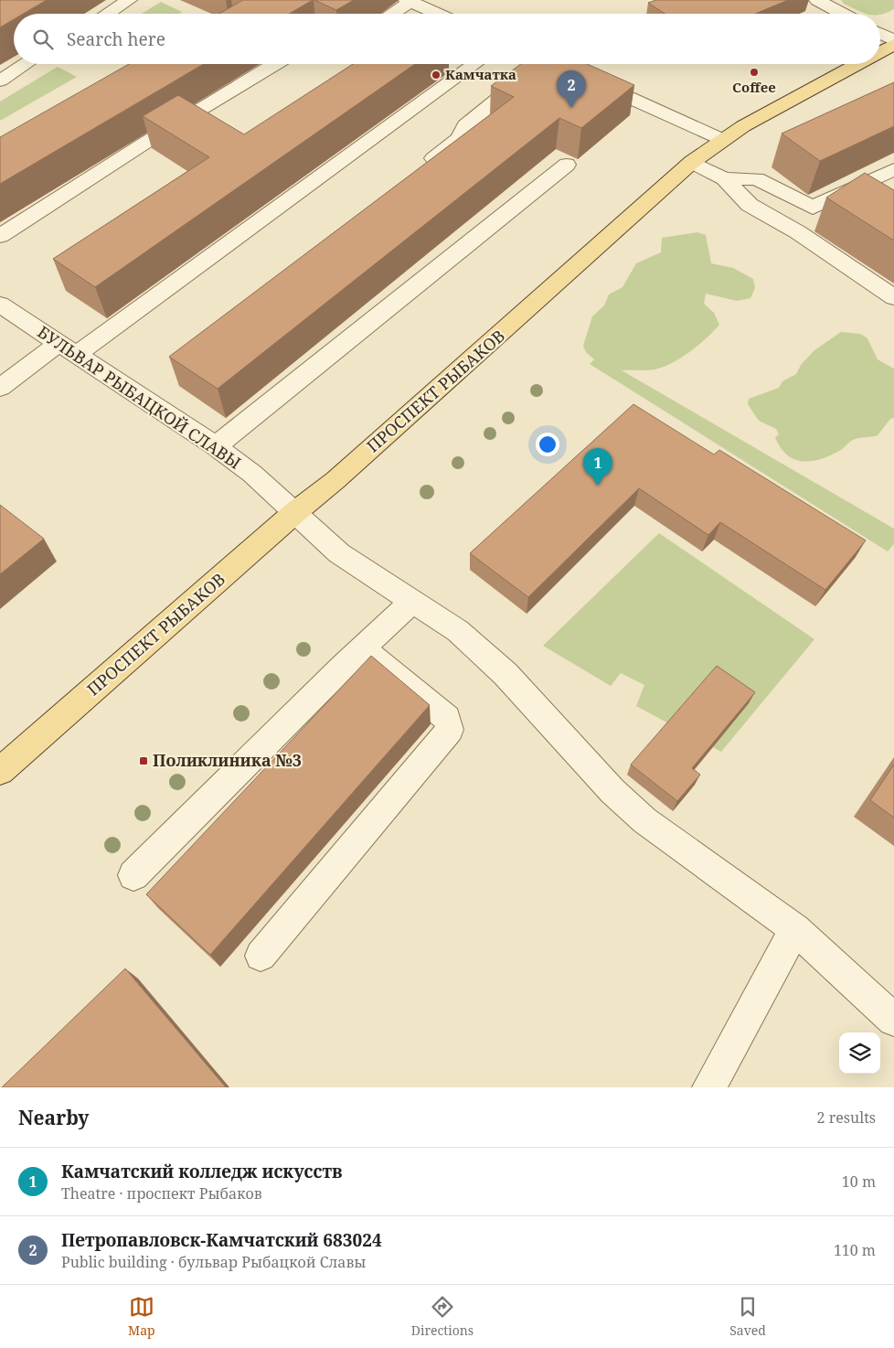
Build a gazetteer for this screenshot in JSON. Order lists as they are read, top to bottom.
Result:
{
  "streets": {
    "main road": ["ПРОСПЕКТ РЫБАКОВ"],
    "street": ["БУЛЬВАР РЫБАЦКОЙ СЛАВЫ"]
  },
  "crossings": [
    ["ПРОСПЕКТ РЫБАКОВ", "БУЛЬВАР РЫБАЦКОЙ СЛАВЫ"]
  ],
  "places": {
    "other": ["Coffee", "Камчатка"],
    "transit": ["Поликлиника №3"]
  },
  "page": {
    "search": "Search here",
    "pins": ["2", "1"],
    "heading": ["Nearby", "2 results"],
    "list": [
      {
        "mark": "1",
        "name": "Камчатский колледж искусств",
        "note": "Theatre · проспект Рыбаков",
        "value": "10 m"
      },
      {
        "mark": "2",
        "name": "Петропавловск-Камчатский 683024",
        "note": "Public building · бульвар Рыбацкой Славы",
        "value": "110 m"
      }
    ],
    "nav": ["Map", "Directions", "Saved"]
  }
}
